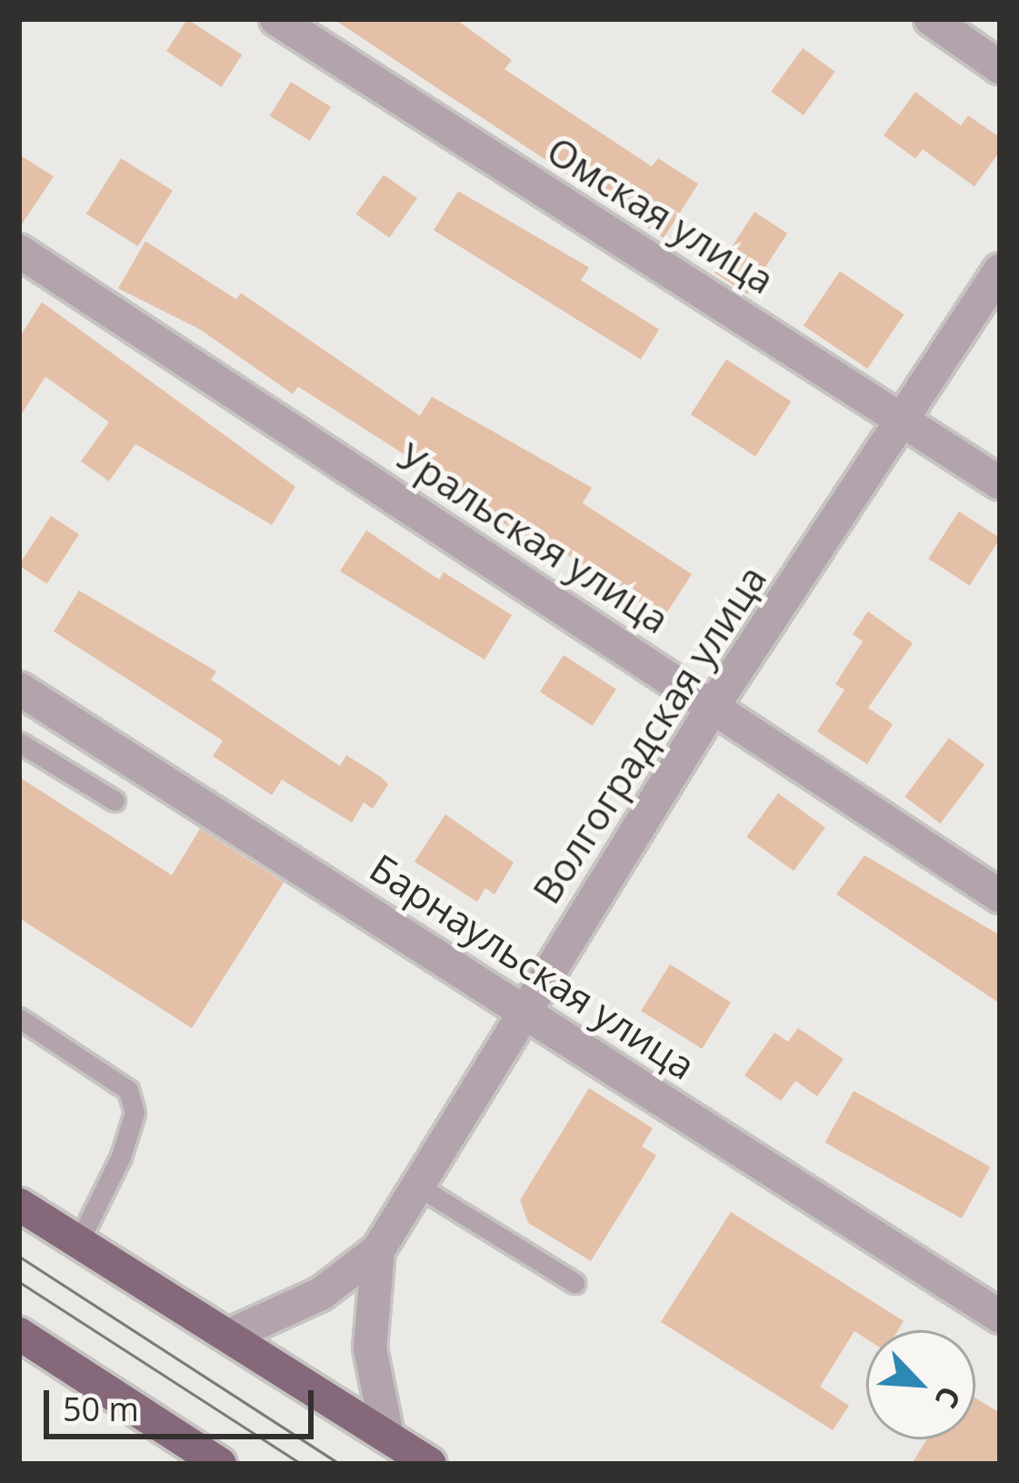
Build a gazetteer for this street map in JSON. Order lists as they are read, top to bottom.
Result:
{
  "streets": {
    "street": [
      "Омская улица",
      "Уральская улица",
      "Волгоградская улица",
      "Барнаульская улица"
    ]
  },
  "crossings": [
    ["Омская улица", "Волгоградская улица"],
    ["Уральская улица", "Волгоградская улица"],
    ["Волгоградская улица", "Барнаульская улица"]
  ],
  "scale_bar": "50 m",
  "north": "bottom right"
}
